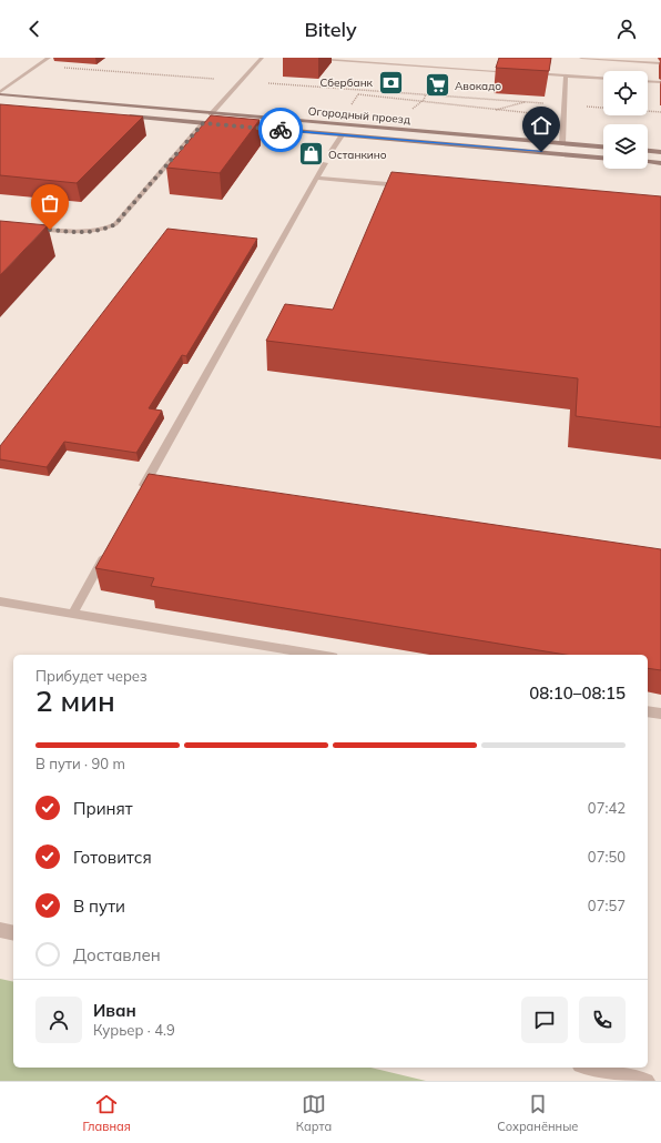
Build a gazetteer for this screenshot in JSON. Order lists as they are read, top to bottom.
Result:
{
  "streets": {
    "main road": ["Огородный проезд"]
  },
  "places": {
    "bank": ["Сбербанк"],
    "supermarket": ["Авокадо"],
    "shop": ["Останкино"]
  },
  "page": {
    "header": "Bitely",
    "heading": ["2 мин", "Прибудет через", "08:10–08:15"],
    "panel": ["Иван", "Курьер · 4.9"],
    "bar": "В пути · 90 m",
    "list": [
      ["Принят", "07:42"],
      ["Готовится", "07:50"],
      ["В пути", "07:57"],
      "Доставлен"
    ],
    "tabs": ["Главная", "Карта", "Сохранённые"]
  }
}
